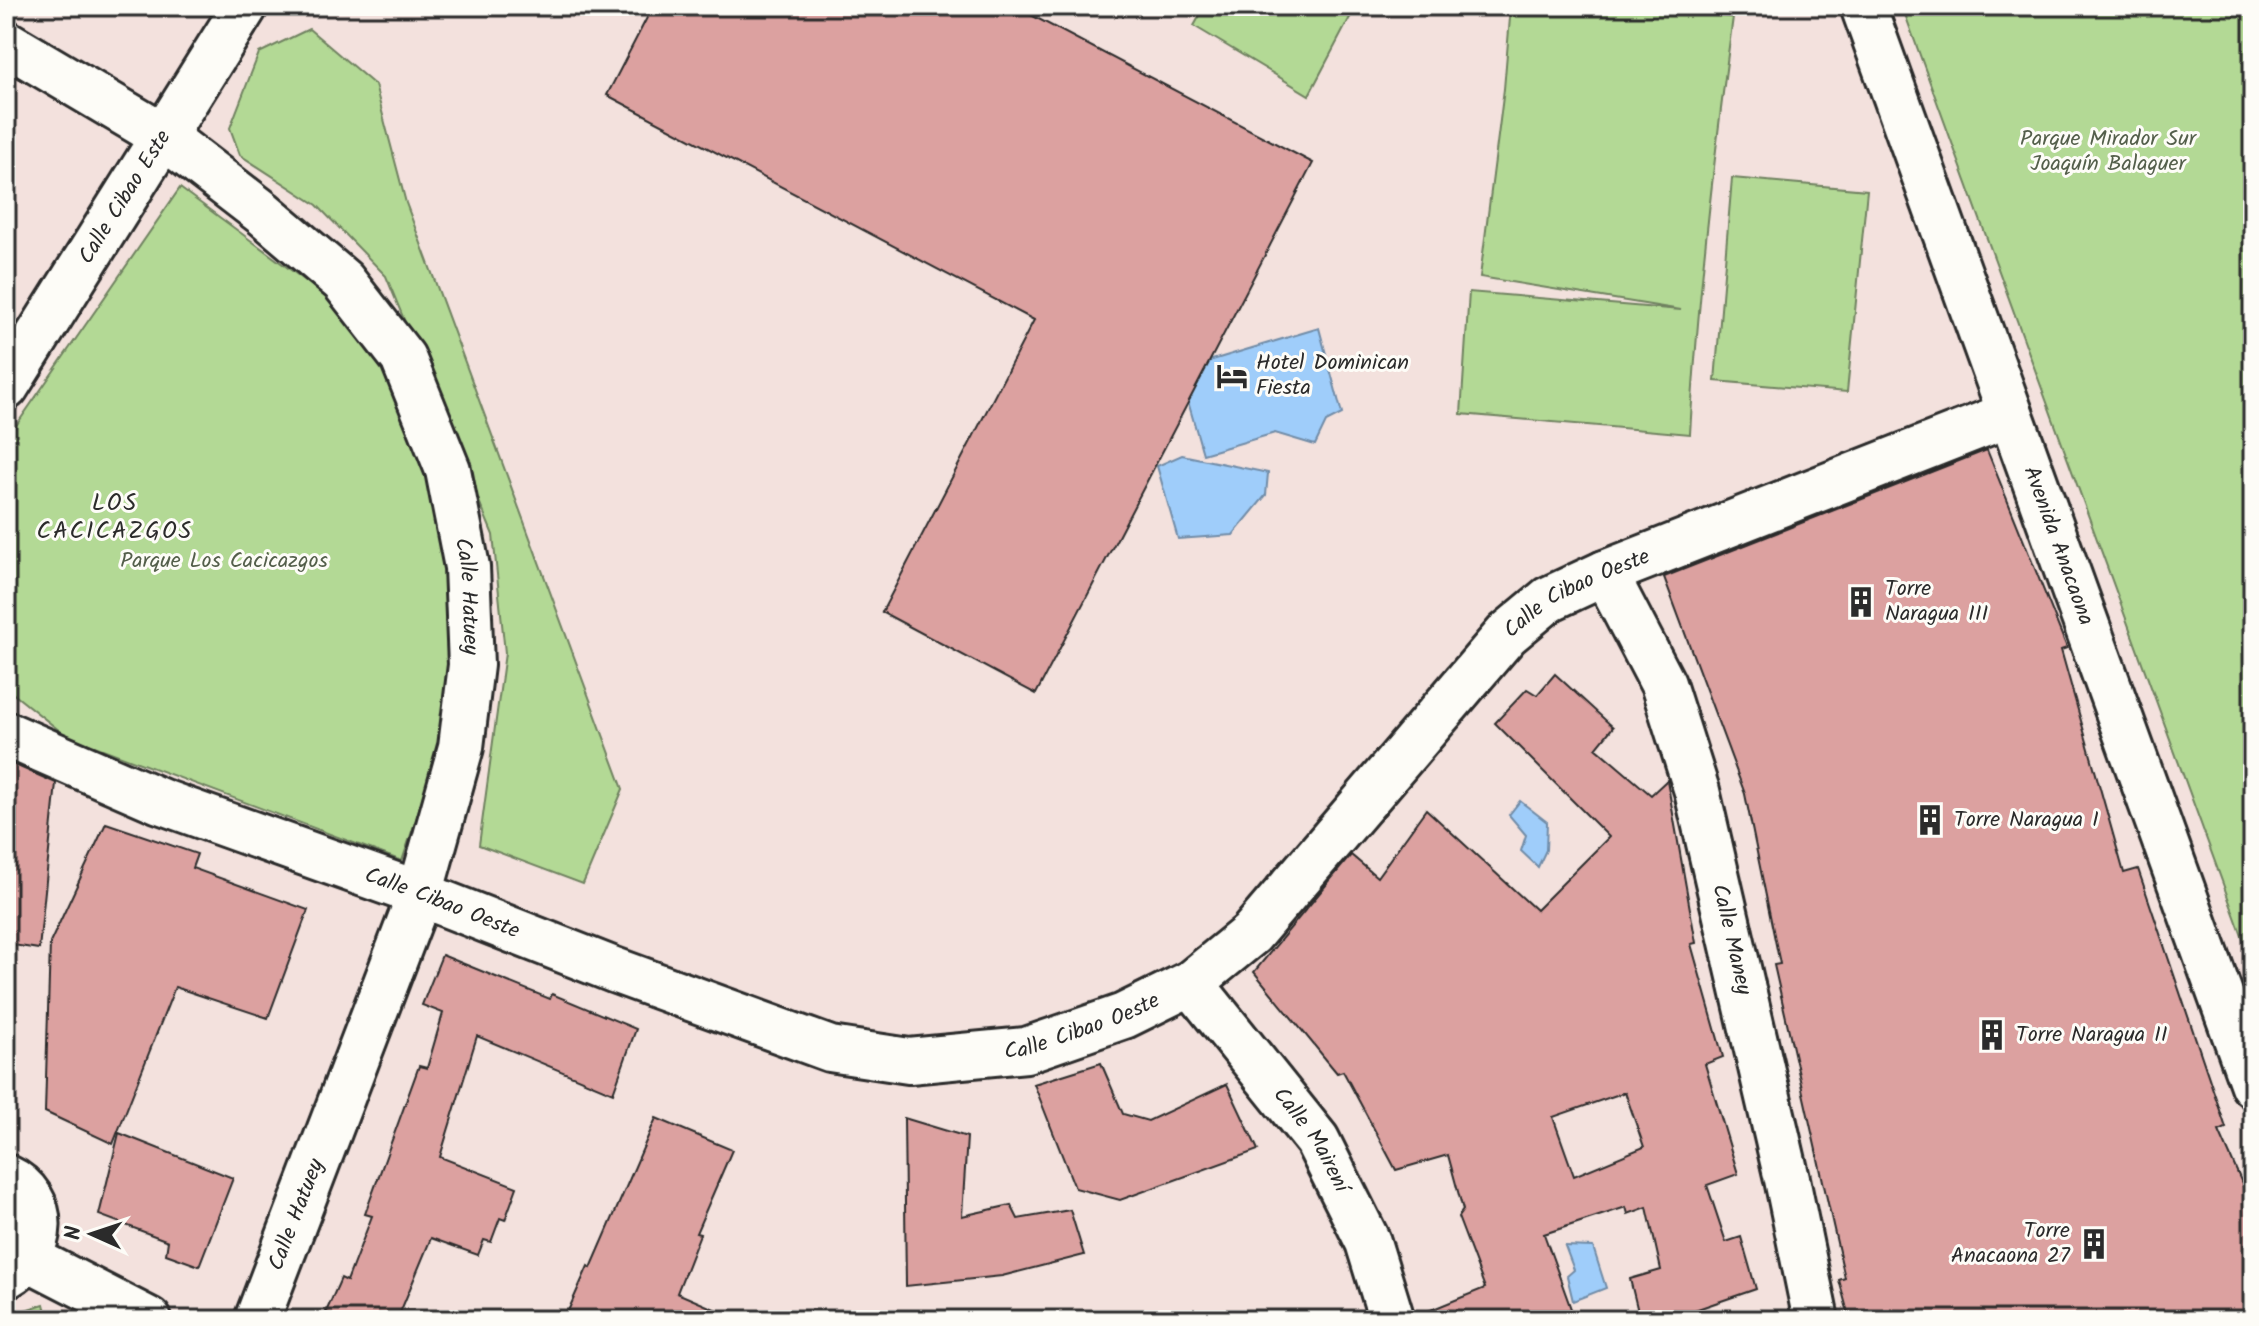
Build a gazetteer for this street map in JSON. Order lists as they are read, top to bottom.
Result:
{
  "streets": {
    "street": [
      "Calle Cibao Este",
      "Avenida Anacaona",
      "Calle Hatuey",
      "Calle Cibao Oeste",
      "Calle Maney",
      "Calle Mairení"
    ]
  },
  "crossings": [
    ["Calle Cibao Este", "Calle Hatuey"],
    ["Avenida Anacaona", "Calle Cibao Oeste"],
    ["Calle Hatuey", "Calle Cibao Oeste"],
    ["Calle Cibao Oeste", "Calle Maney"],
    ["Calle Cibao Oeste", "Calle Mairení"]
  ],
  "districts": ["LOS CACICAZGOS"],
  "parks": ["Parque Mirador Sur Joaquín Balaguer", "Parque Los Cacicazgos"],
  "places": {
    "hotel": ["Hotel Dominican Fiesta"],
    "building": [
      "Torre Naragua III",
      "Torre Naragua I",
      "Torre Naragua II",
      "Torre Anacaona 27"
    ]
  },
  "north": "left"
}
